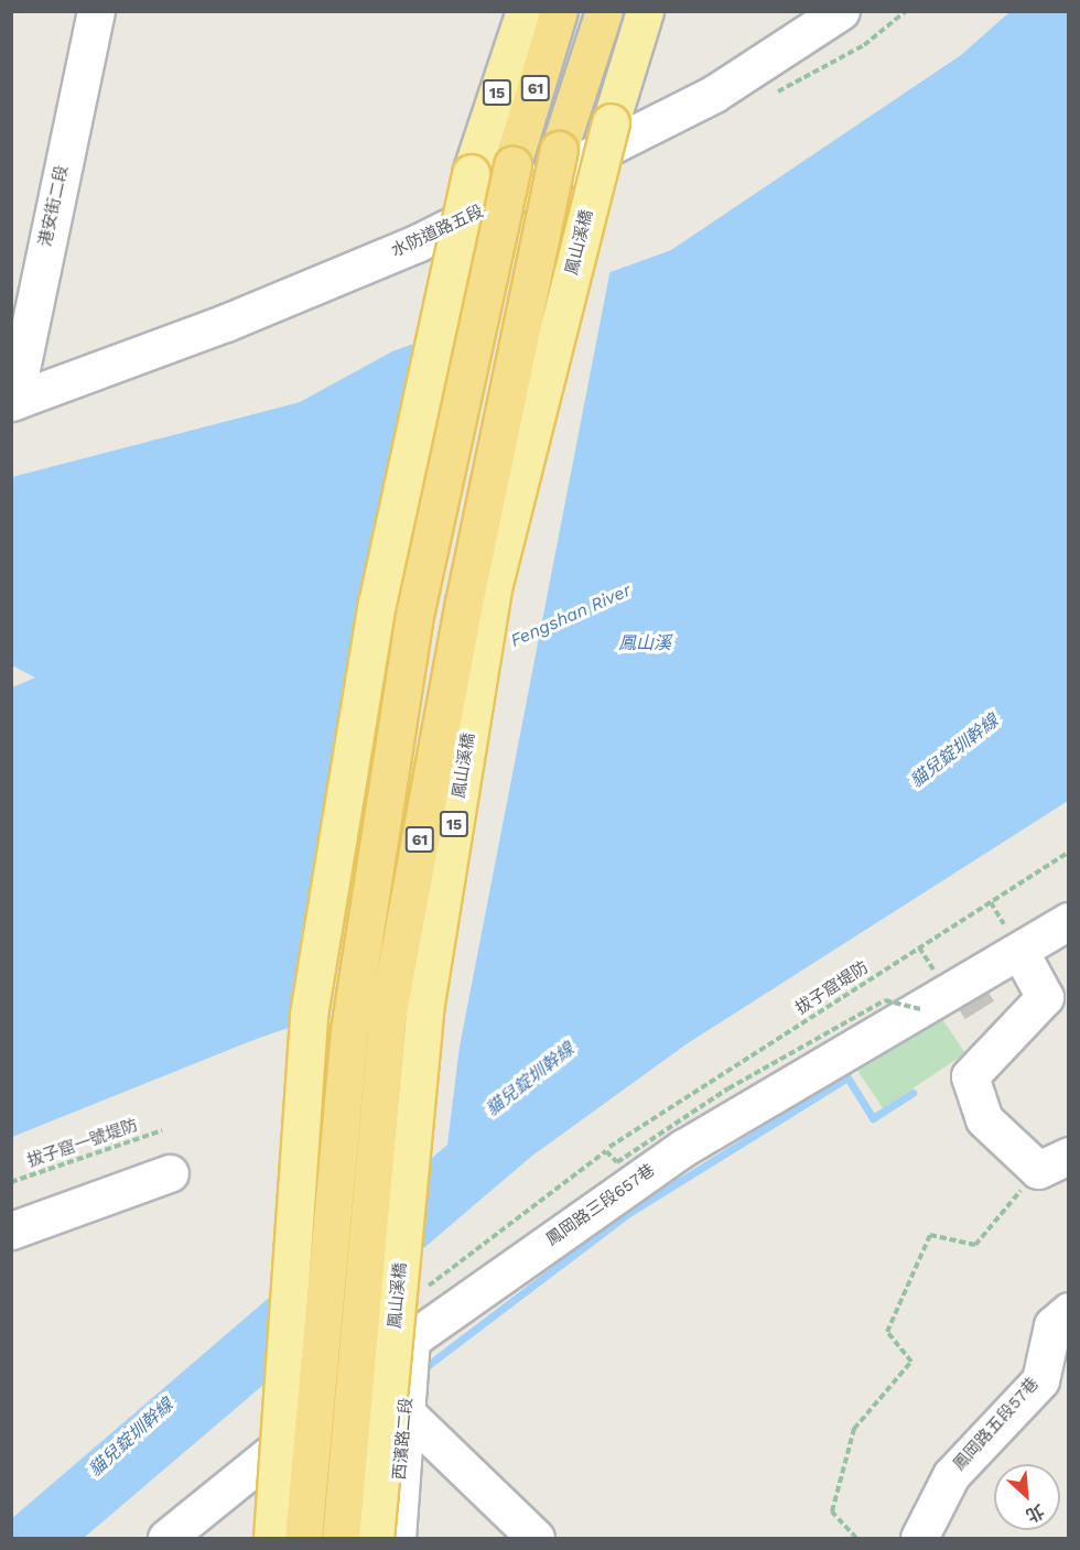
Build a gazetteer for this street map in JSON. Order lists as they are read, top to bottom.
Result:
{
  "streets": {
    "highway": ["61", "鳳山溪橋"],
    "main road": ["15"],
    "street": [
      "港安街二段",
      "水防道路五段",
      "鳳岡路三段657巷",
      "鳳岡路五段57巷",
      "西濱路二段"
    ],
    "path": ["拔子窟堤防", "拔子窟一號堤防"]
  },
  "crossings": [
    ["港安街二段", "水防道路五段"],
    ["鳳山溪橋", "鳳岡路三段657巷"],
    ["鳳山溪橋", "西濱路二段"],
    ["鳳岡路三段657巷", "西濱路二段"]
  ],
  "water": ["Fengshan River", "鳳山溪", "貓兒錠圳幹線"],
  "north": "bottom right"
}
